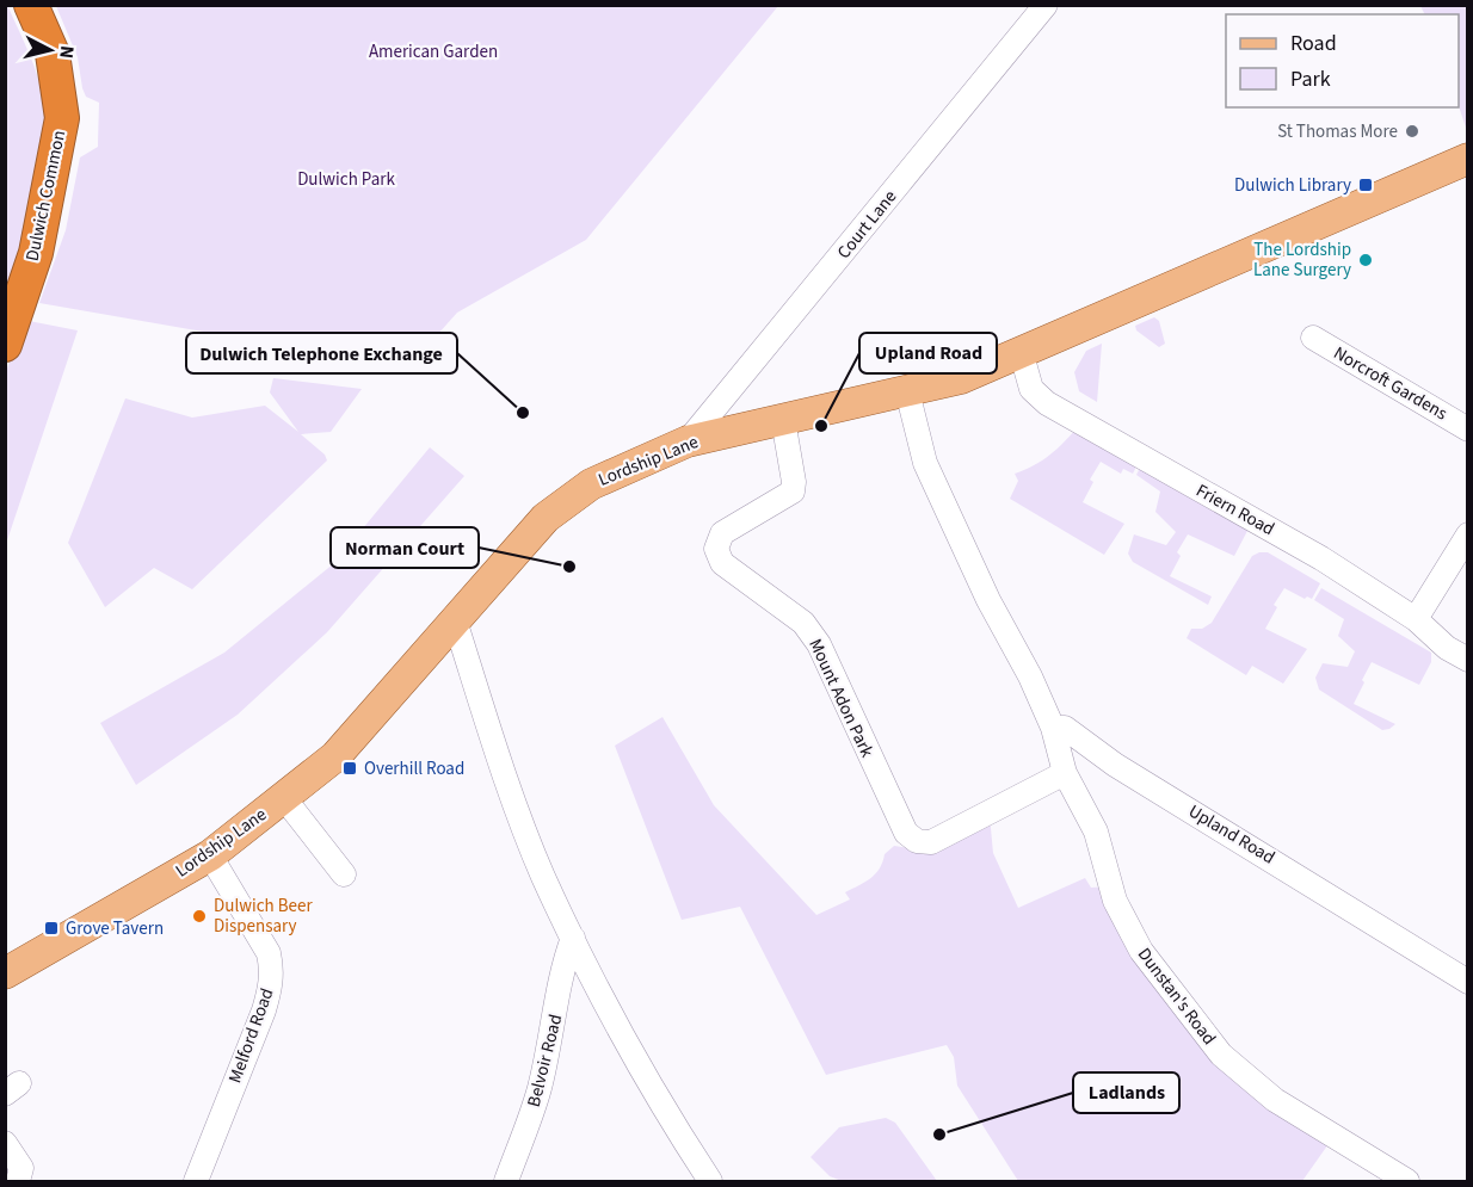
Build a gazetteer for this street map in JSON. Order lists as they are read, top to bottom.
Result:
{
  "streets": {
    "highway": ["Dulwich Common"],
    "main road": ["Lordship Lane"],
    "street": [
      "Court Lane",
      "Norcroft Gardens",
      "Friern Road",
      "Mount Adon Park",
      "Upland Road",
      "Dunstan's Road",
      "Melford Road",
      "Belvoir Road"
    ]
  },
  "crossings": [
    ["Court Lane", "Lordship Lane"],
    ["Lordship Lane", "Friern Road"],
    ["Lordship Lane", "Mount Adon Park"],
    ["Lordship Lane", "Melford Road"],
    ["Mount Adon Park", "Dunstan's Road"],
    ["Upland Road", "Dunstan's Road"]
  ],
  "parks": ["American Garden", "Dulwich Park"],
  "places": {
    "other": [
      "St Thomas More",
      "The Lordship Lane Surgery",
      "Dulwich Telephone Exchange",
      "Upland Road",
      "Norman Court",
      "Dulwich Beer Dispensary",
      "Ladlands"
    ],
    "transit": ["Dulwich Library", "Overhill Road", "Grove Tavern"]
  },
  "legend": ["Road", "Park"],
  "north": "right"
}
